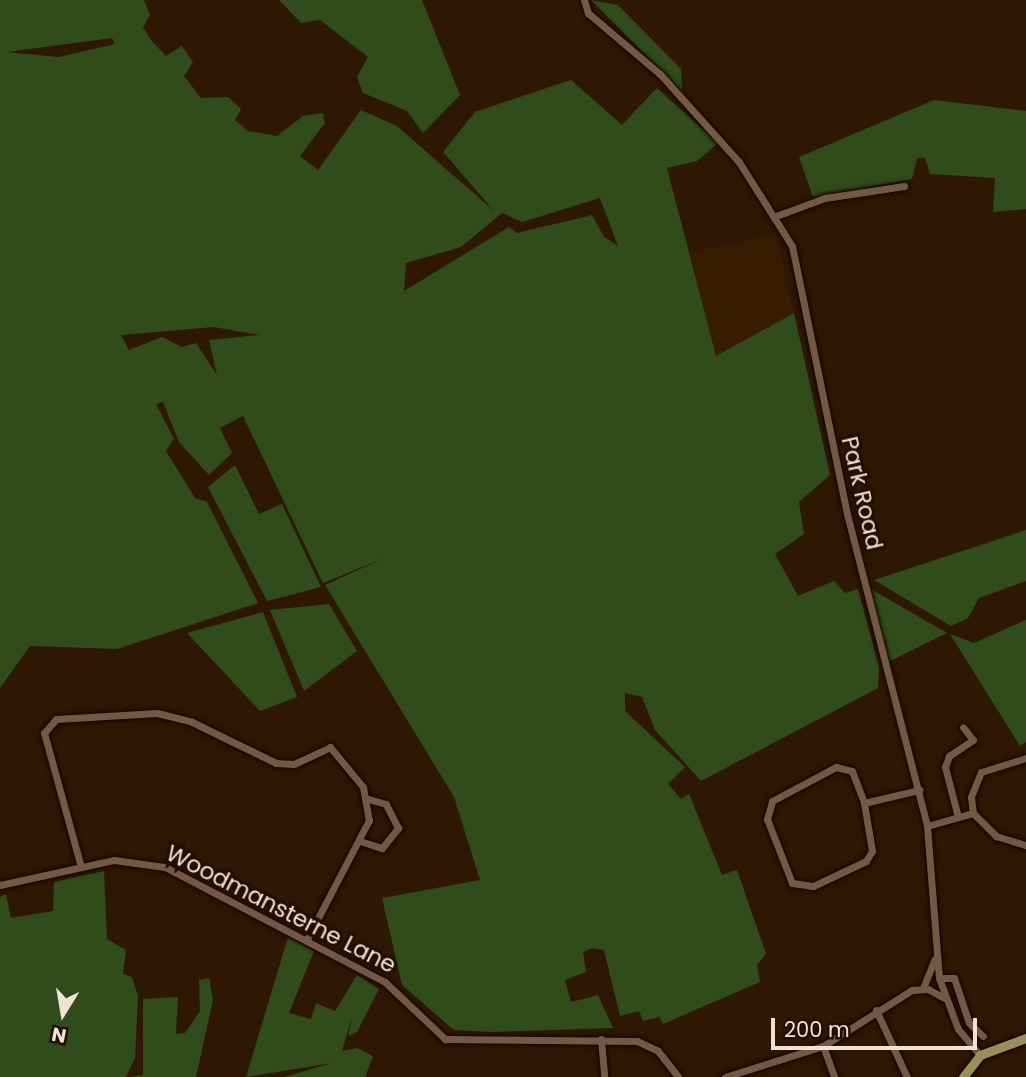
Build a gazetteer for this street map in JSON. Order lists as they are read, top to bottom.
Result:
{
  "streets": {
    "street": ["Park Road", "Woodmansterne Lane"]
  },
  "scale_bar": "200 m",
  "north": "bottom"
}
